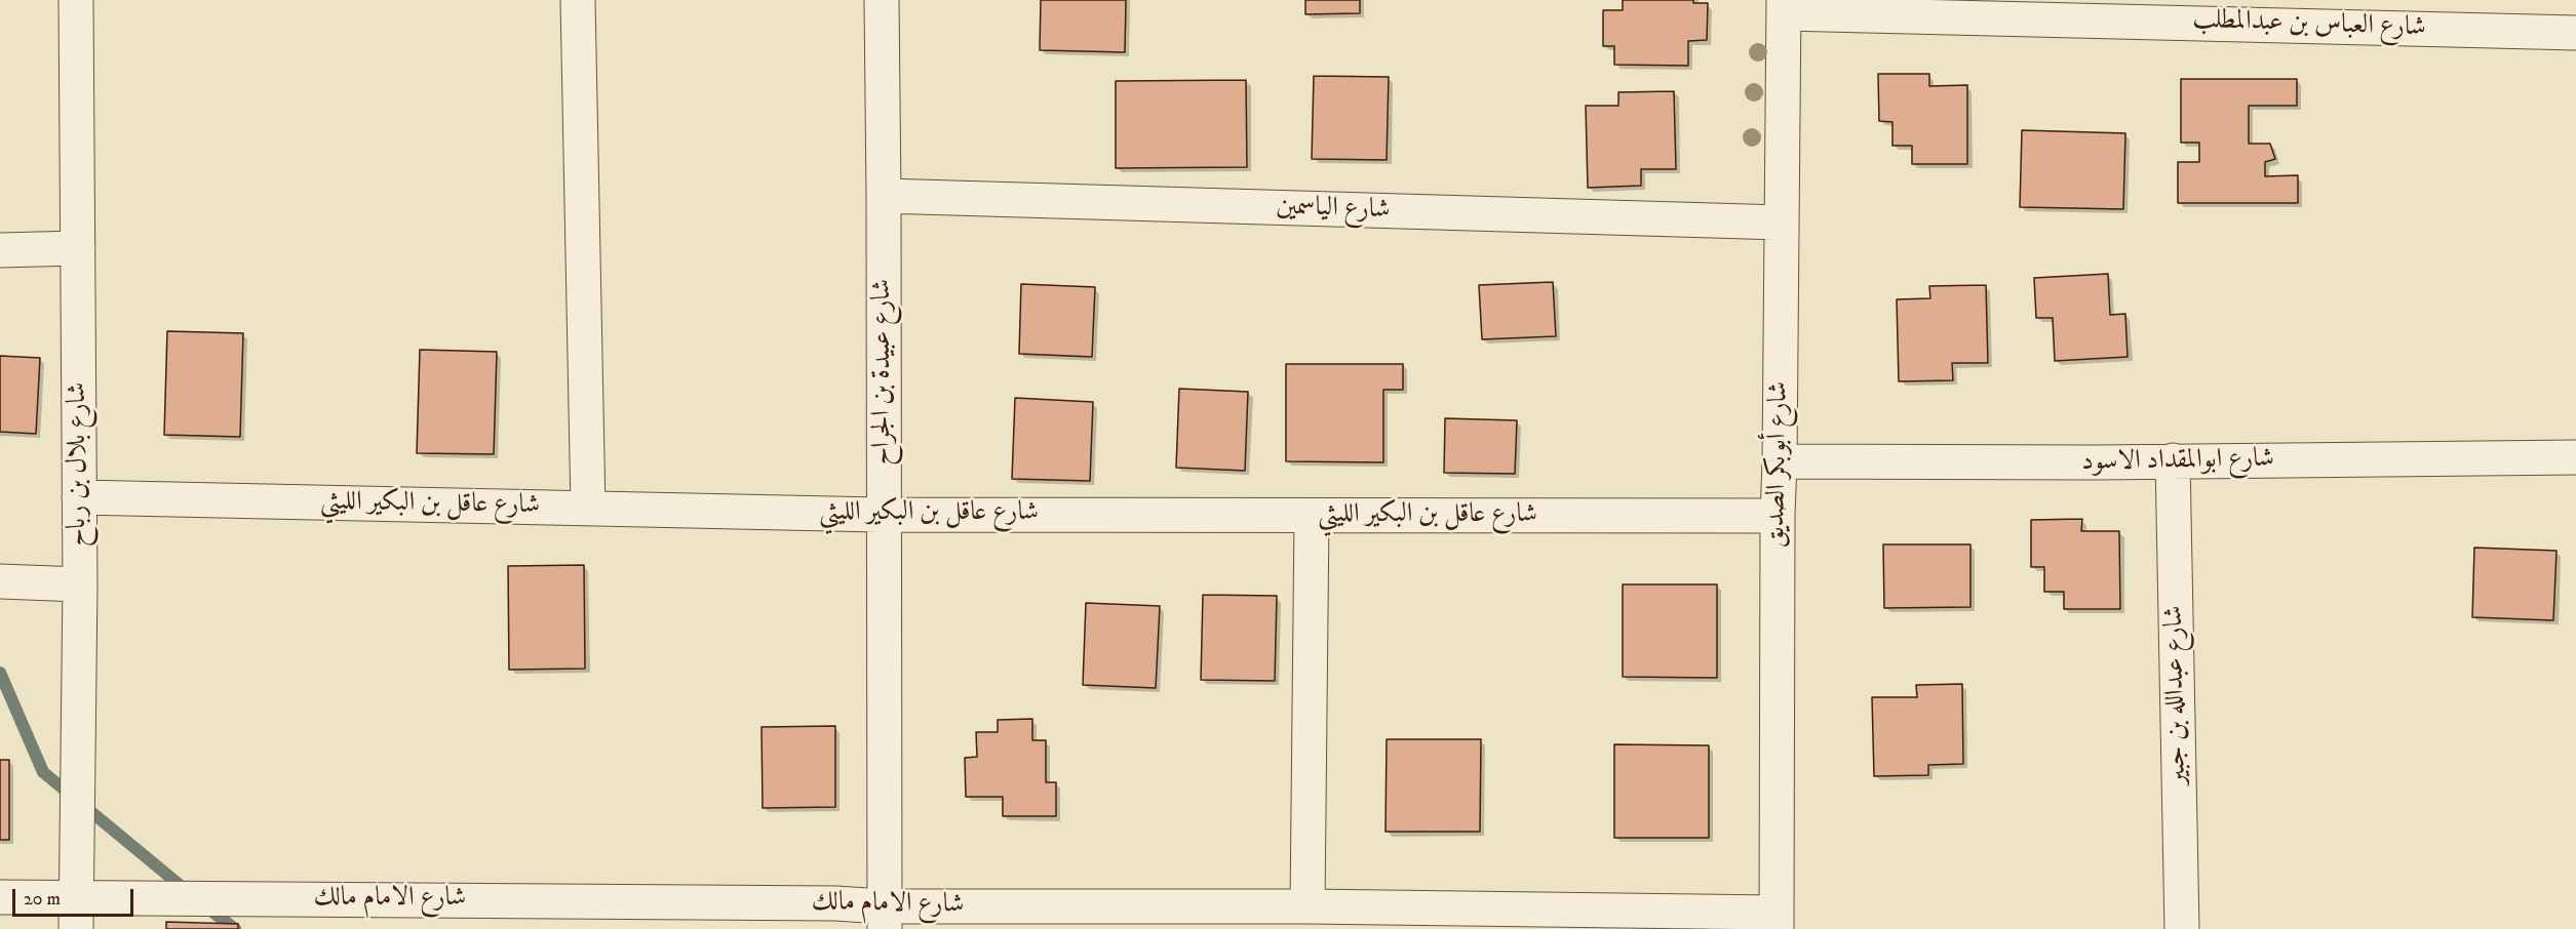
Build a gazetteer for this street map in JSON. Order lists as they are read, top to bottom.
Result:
{
  "streets": {
    "street": [
      "شارع العباس بن عبدالمطلب",
      "شارع الياسمين",
      "شارع عبيدة بن الجراح",
      "شارع ابوالمقداد الاسود",
      "شارع بلال بن رباح",
      "شارع أبوبكر الصديق",
      "شارع عاقل بن البكير الليثي",
      "شارع عبدالله بن جبير",
      "شارع الامام مالك"
    ]
  },
  "crossings": [
    ["شارع العباس بن عبدالمطلب", "شارع أبوبكر الصديق"],
    ["شارع الياسمين", "شارع عبيدة بن الجراح"],
    ["شارع الياسمين", "شارع أبوبكر الصديق"],
    ["شارع عبيدة بن الجراح", "شارع عاقل بن البكير الليثي"],
    ["شارع عبيدة بن الجراح", "شارع الامام مالك"],
    ["شارع ابوالمقداد الاسود", "شارع أبوبكر الصديق"],
    ["شارع ابوالمقداد الاسود", "شارع عبدالله بن جبير"],
    ["شارع بلال بن رباح", "شارع عاقل بن البكير الليثي"],
    ["شارع بلال بن رباح", "شارع الامام مالك"],
    ["شارع أبوبكر الصديق", "شارع عاقل بن البكير الليثي"],
    ["شارع أبوبكر الصديق", "شارع الامام مالك"]
  ],
  "scale_bar": "20 m"
}
